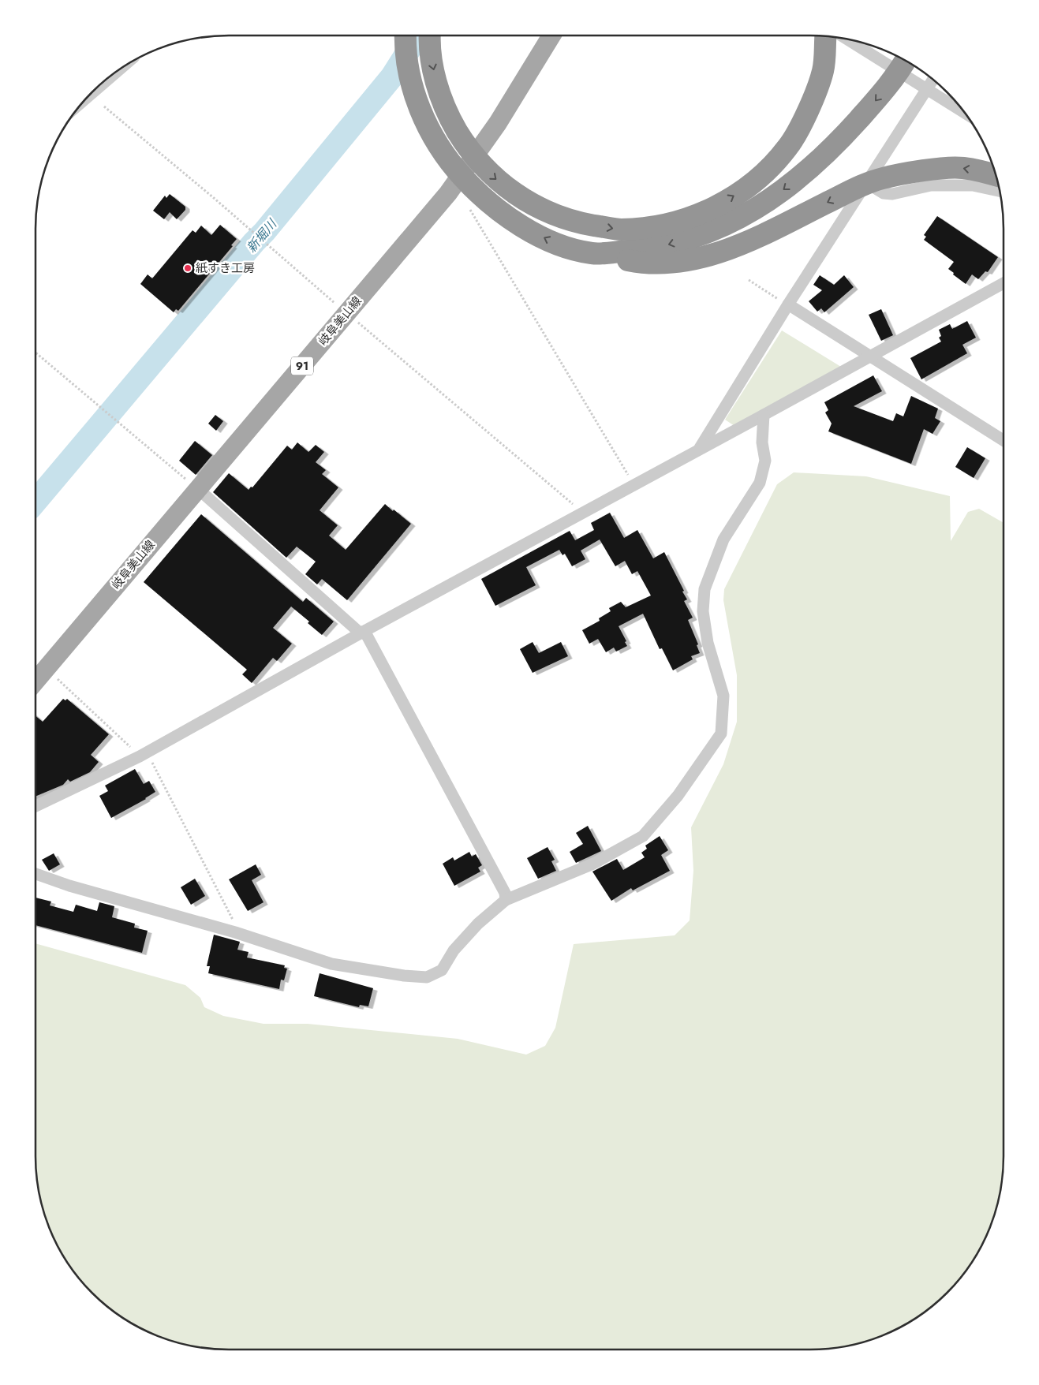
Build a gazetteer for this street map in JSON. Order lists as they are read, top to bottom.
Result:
{
  "streets": {
    "main road": ["岐阜美山線", "91"]
  },
  "water": ["新堀川"],
  "places": ["紙すき工房"]
}
